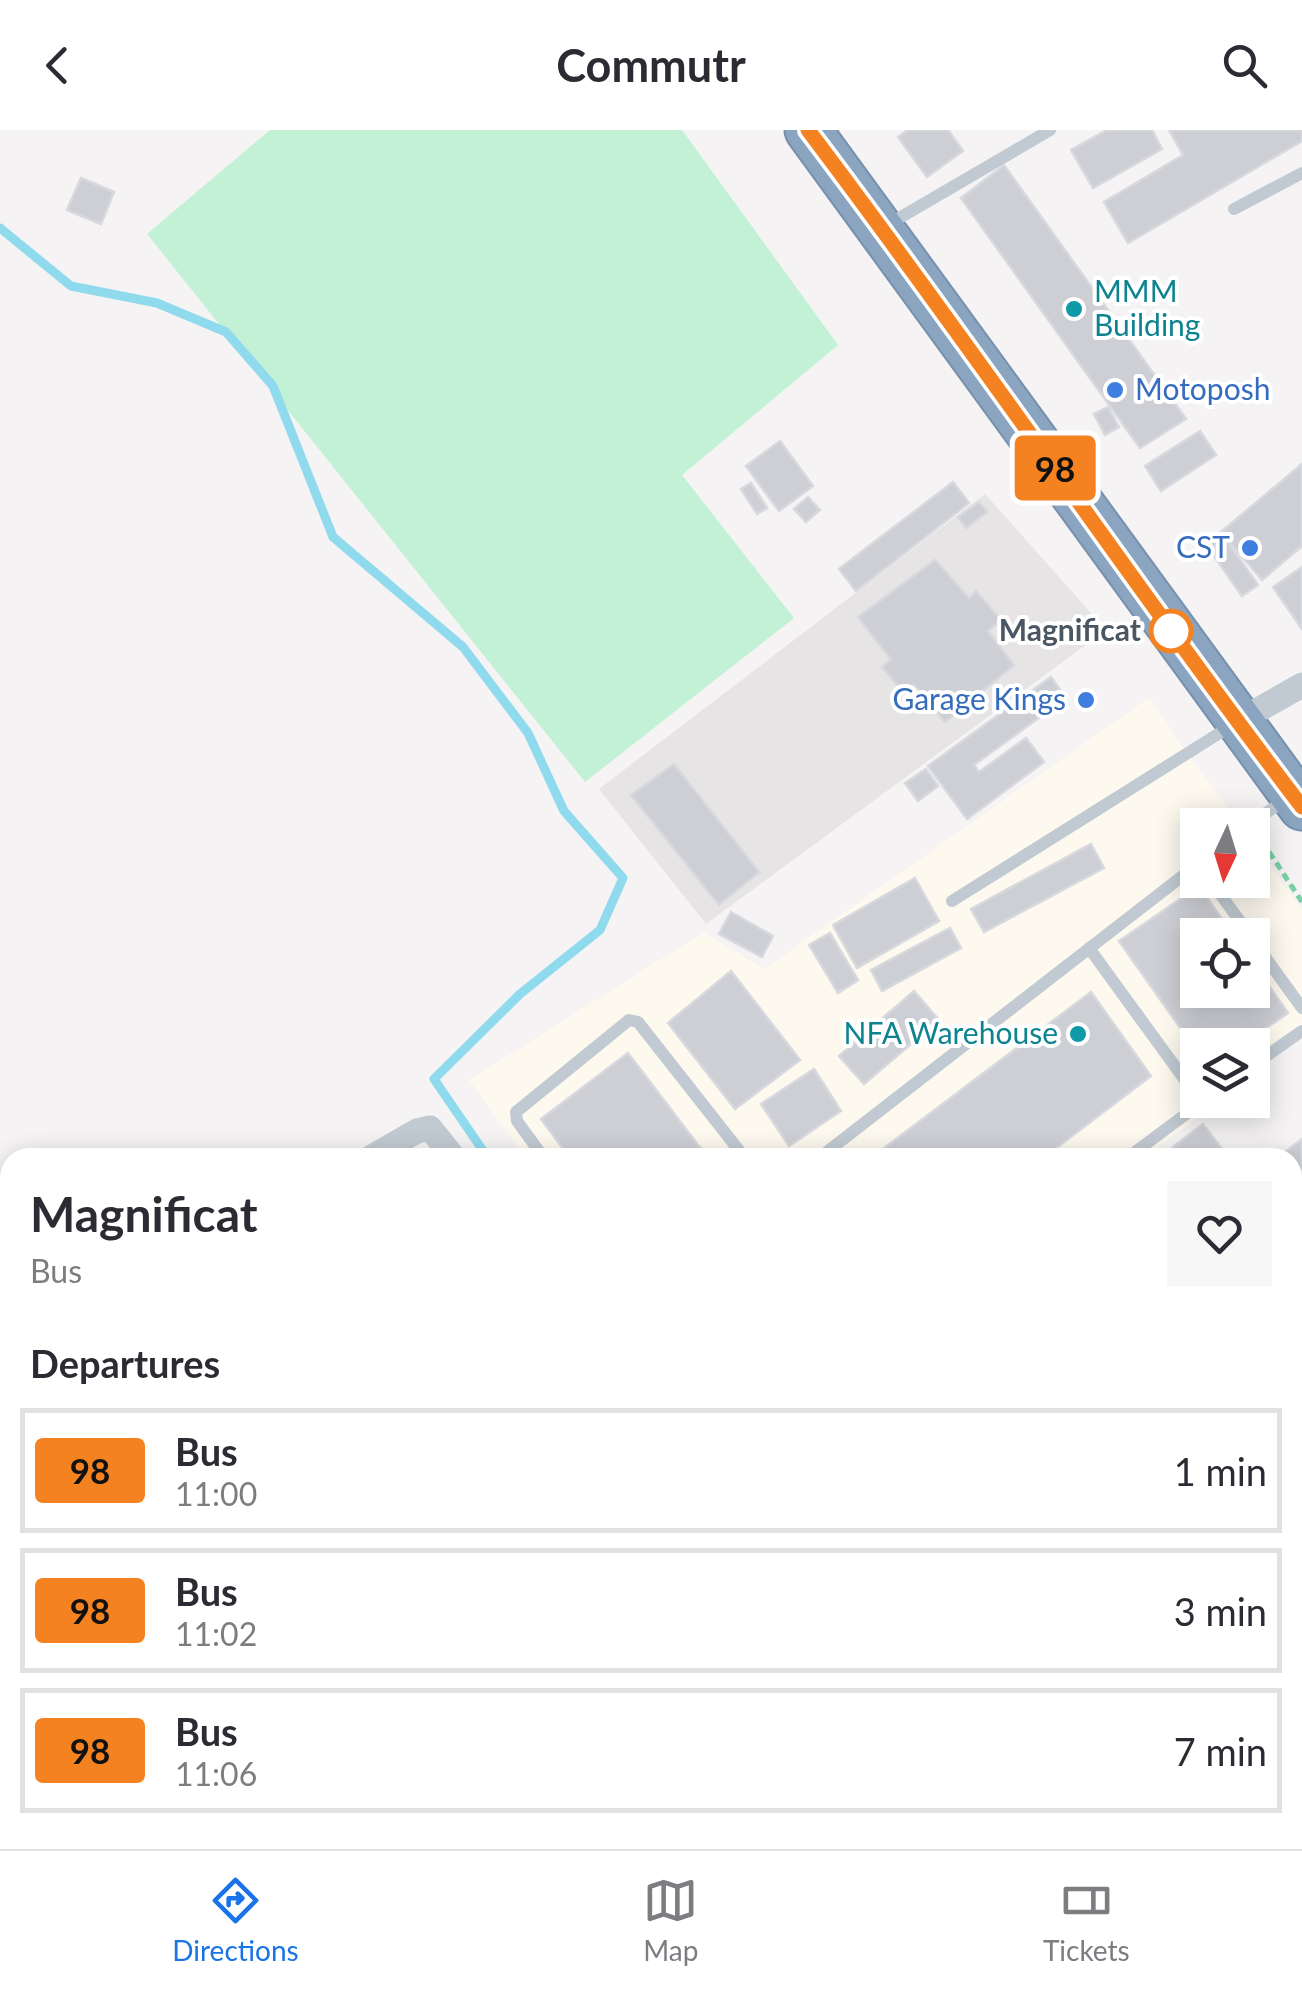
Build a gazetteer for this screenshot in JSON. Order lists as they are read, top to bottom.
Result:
{
  "places": [
    "MMM Building",
    "Motoposh",
    "CST",
    "Magnificat",
    "Garage Kings",
    "NFA Warehouse"
  ],
  "lines": ["bus line 98"],
  "north": "bottom",
  "page": {
    "header": "Commutr",
    "on_map": "98",
    "heading": [
      ["Magnificat", "Bus"],
      "Departures"
    ],
    "list": [
      {
        "mark": "98",
        "name": "Bus",
        "note": "11:00",
        "value": "1 min"
      },
      {
        "mark": "98",
        "name": "Bus",
        "note": "11:02",
        "value": "3 min"
      },
      {
        "mark": "98",
        "name": "Bus",
        "note": "11:06",
        "value": "7 min"
      }
    ],
    "tabs": ["Directions", "Map", "Tickets"]
  }
}
